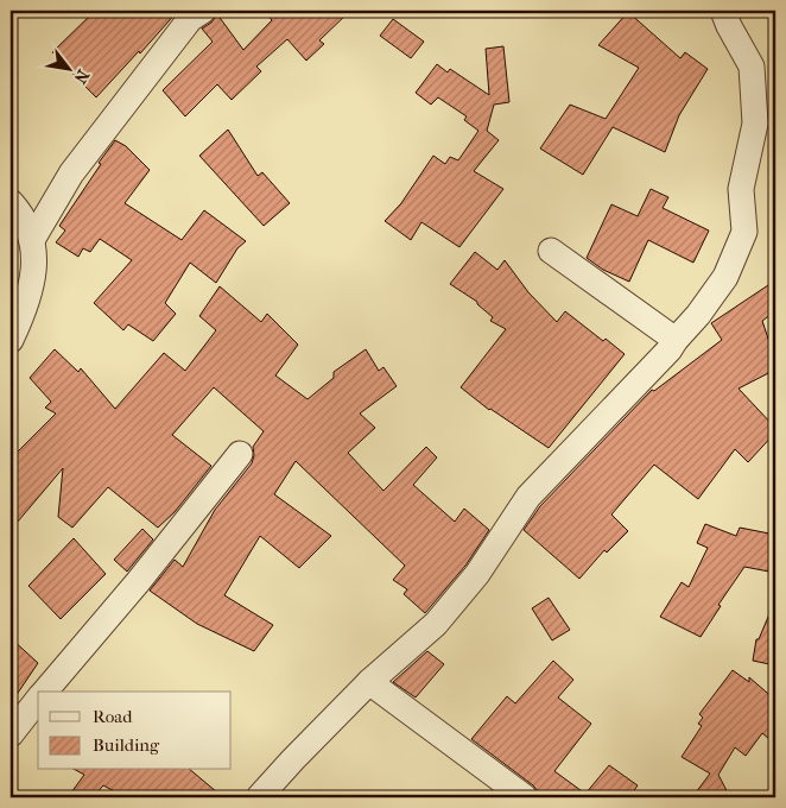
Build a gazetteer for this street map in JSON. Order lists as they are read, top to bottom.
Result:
{
  "legend": ["Road", "Building"],
  "north": "bottom right"
}
